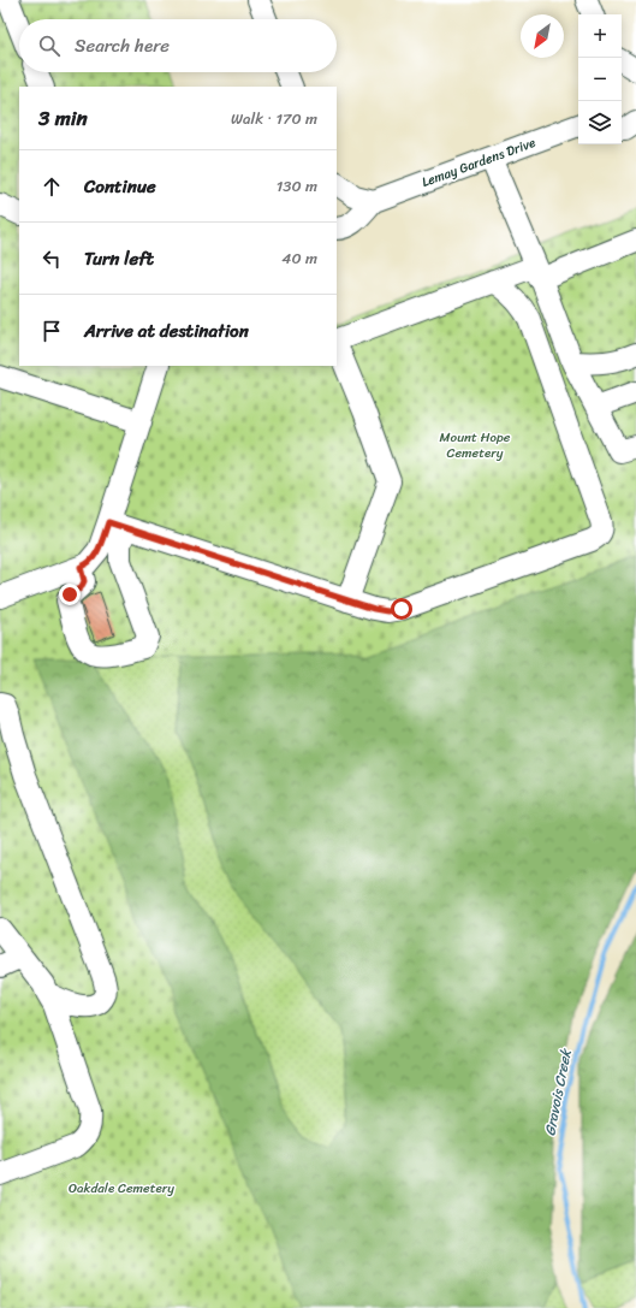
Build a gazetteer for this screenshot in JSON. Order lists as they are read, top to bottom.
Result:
{
  "streets": {
    "street": ["Lemay Gardens Drive"]
  },
  "water": ["Gravois Creek"],
  "parks": ["Mount Hope Cemetery", "Oakdale Cemetery"],
  "north": "bottom left",
  "page": {
    "map_buttons": ["+", "−"],
    "search": "Search here",
    "heading": ["3 min", "Walk · 170 m"],
    "list": [
      ["Continue", "130 m"],
      ["Turn left", "40 m"],
      "Arrive at destination"
    ]
  }
}
